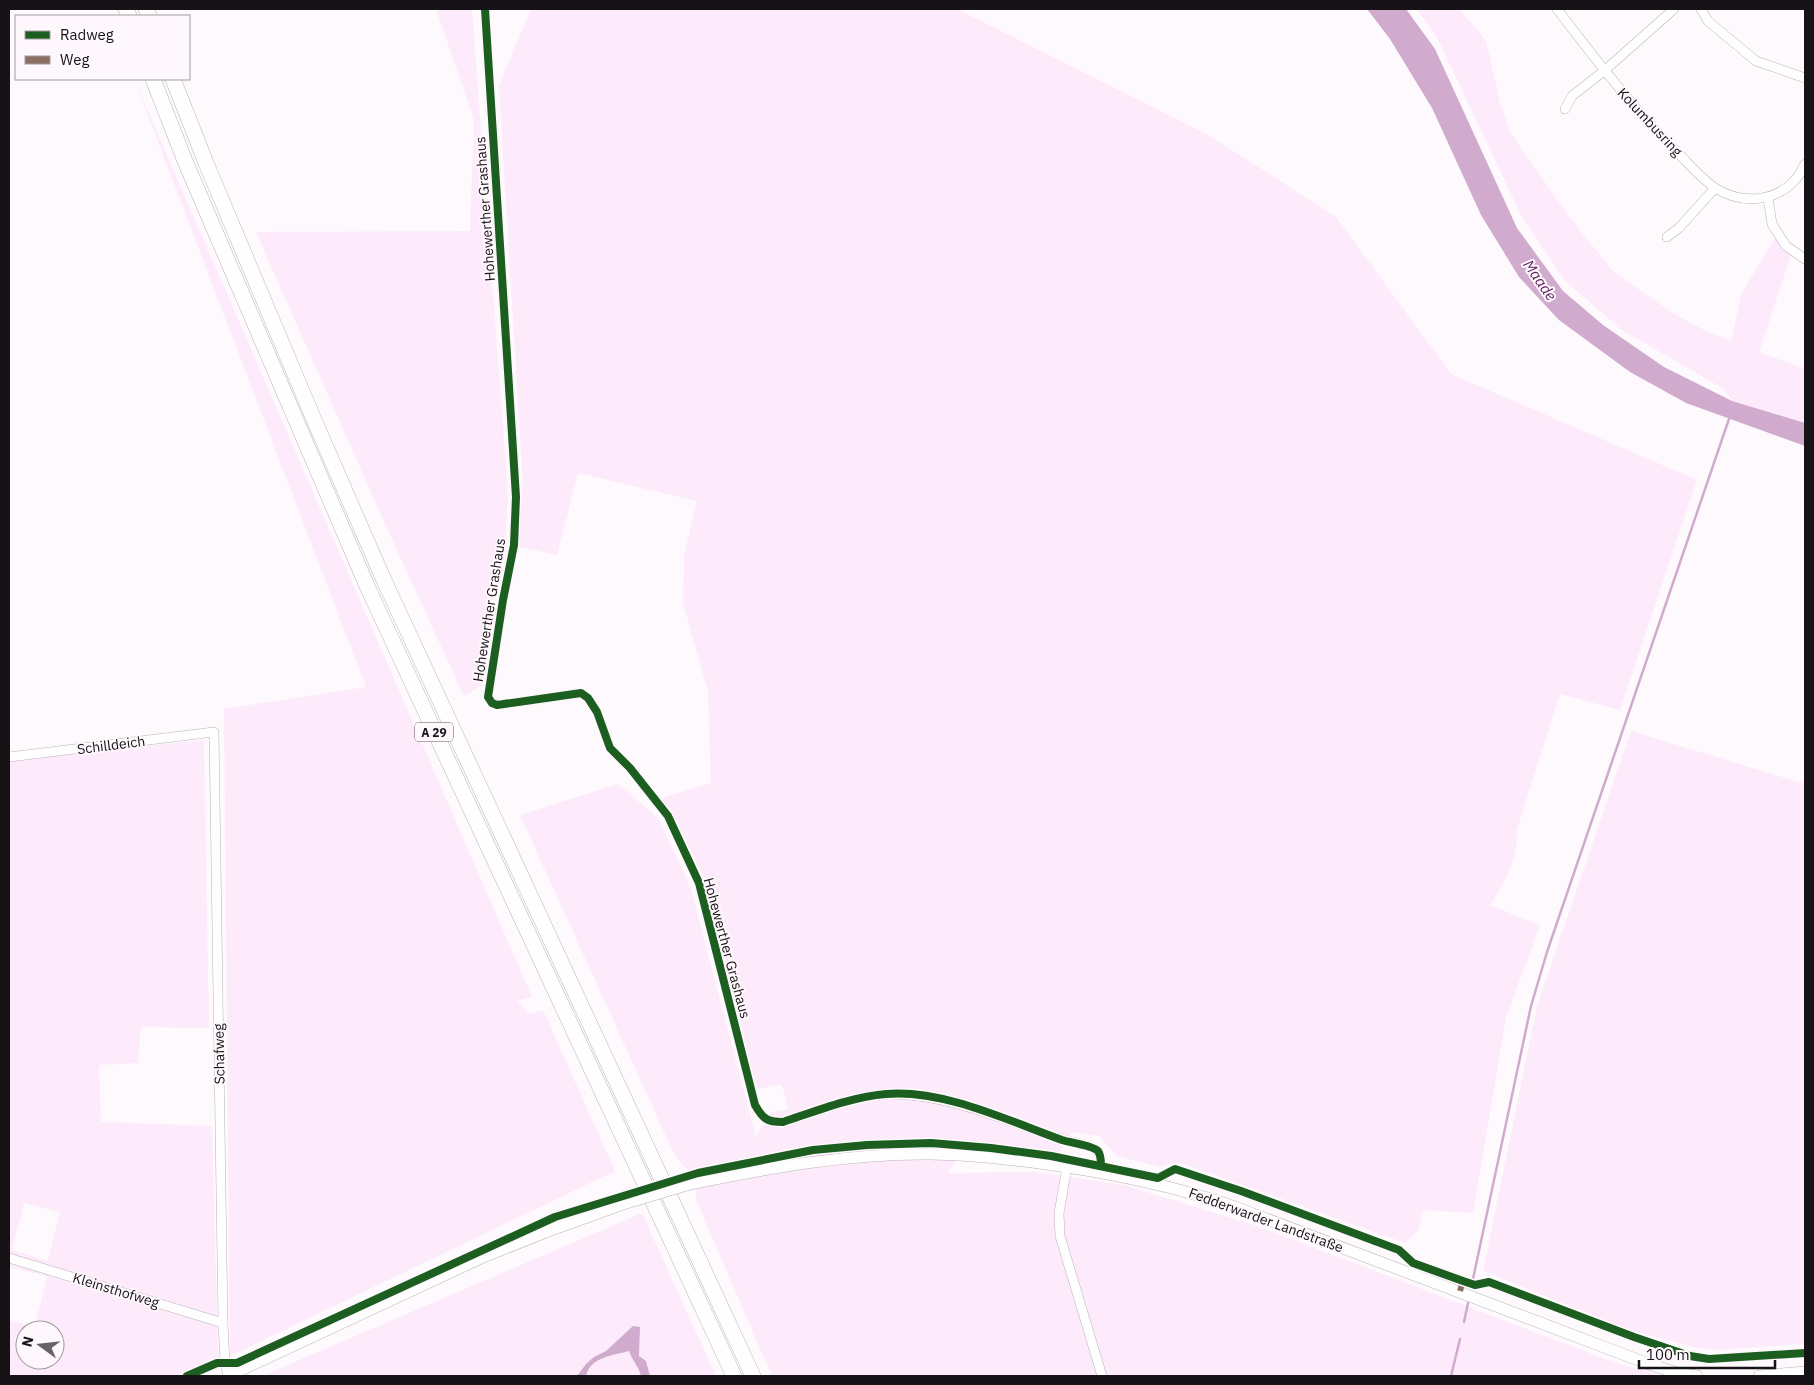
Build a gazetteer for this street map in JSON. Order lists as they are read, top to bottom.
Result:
{
  "streets": {
    "highway": ["A 29"],
    "street": [
      "Kolumbusring",
      "Hohewerther Grashaus",
      "Schilldeich",
      "Schafweg",
      "Fedderwarder Landstraße",
      "Kleinsthofweg"
    ]
  },
  "crossings": [
    ["Hohewerther Grashaus", "Fedderwarder Landstraße"],
    ["Schilldeich", "Schafweg"],
    ["Schafweg", "Fedderwarder Landstraße"],
    ["Schafweg", "Kleinsthofweg"]
  ],
  "water": ["Maade"],
  "legend": ["Radweg", "Weg"],
  "scale_bar": "100 m",
  "north": "left"
}
